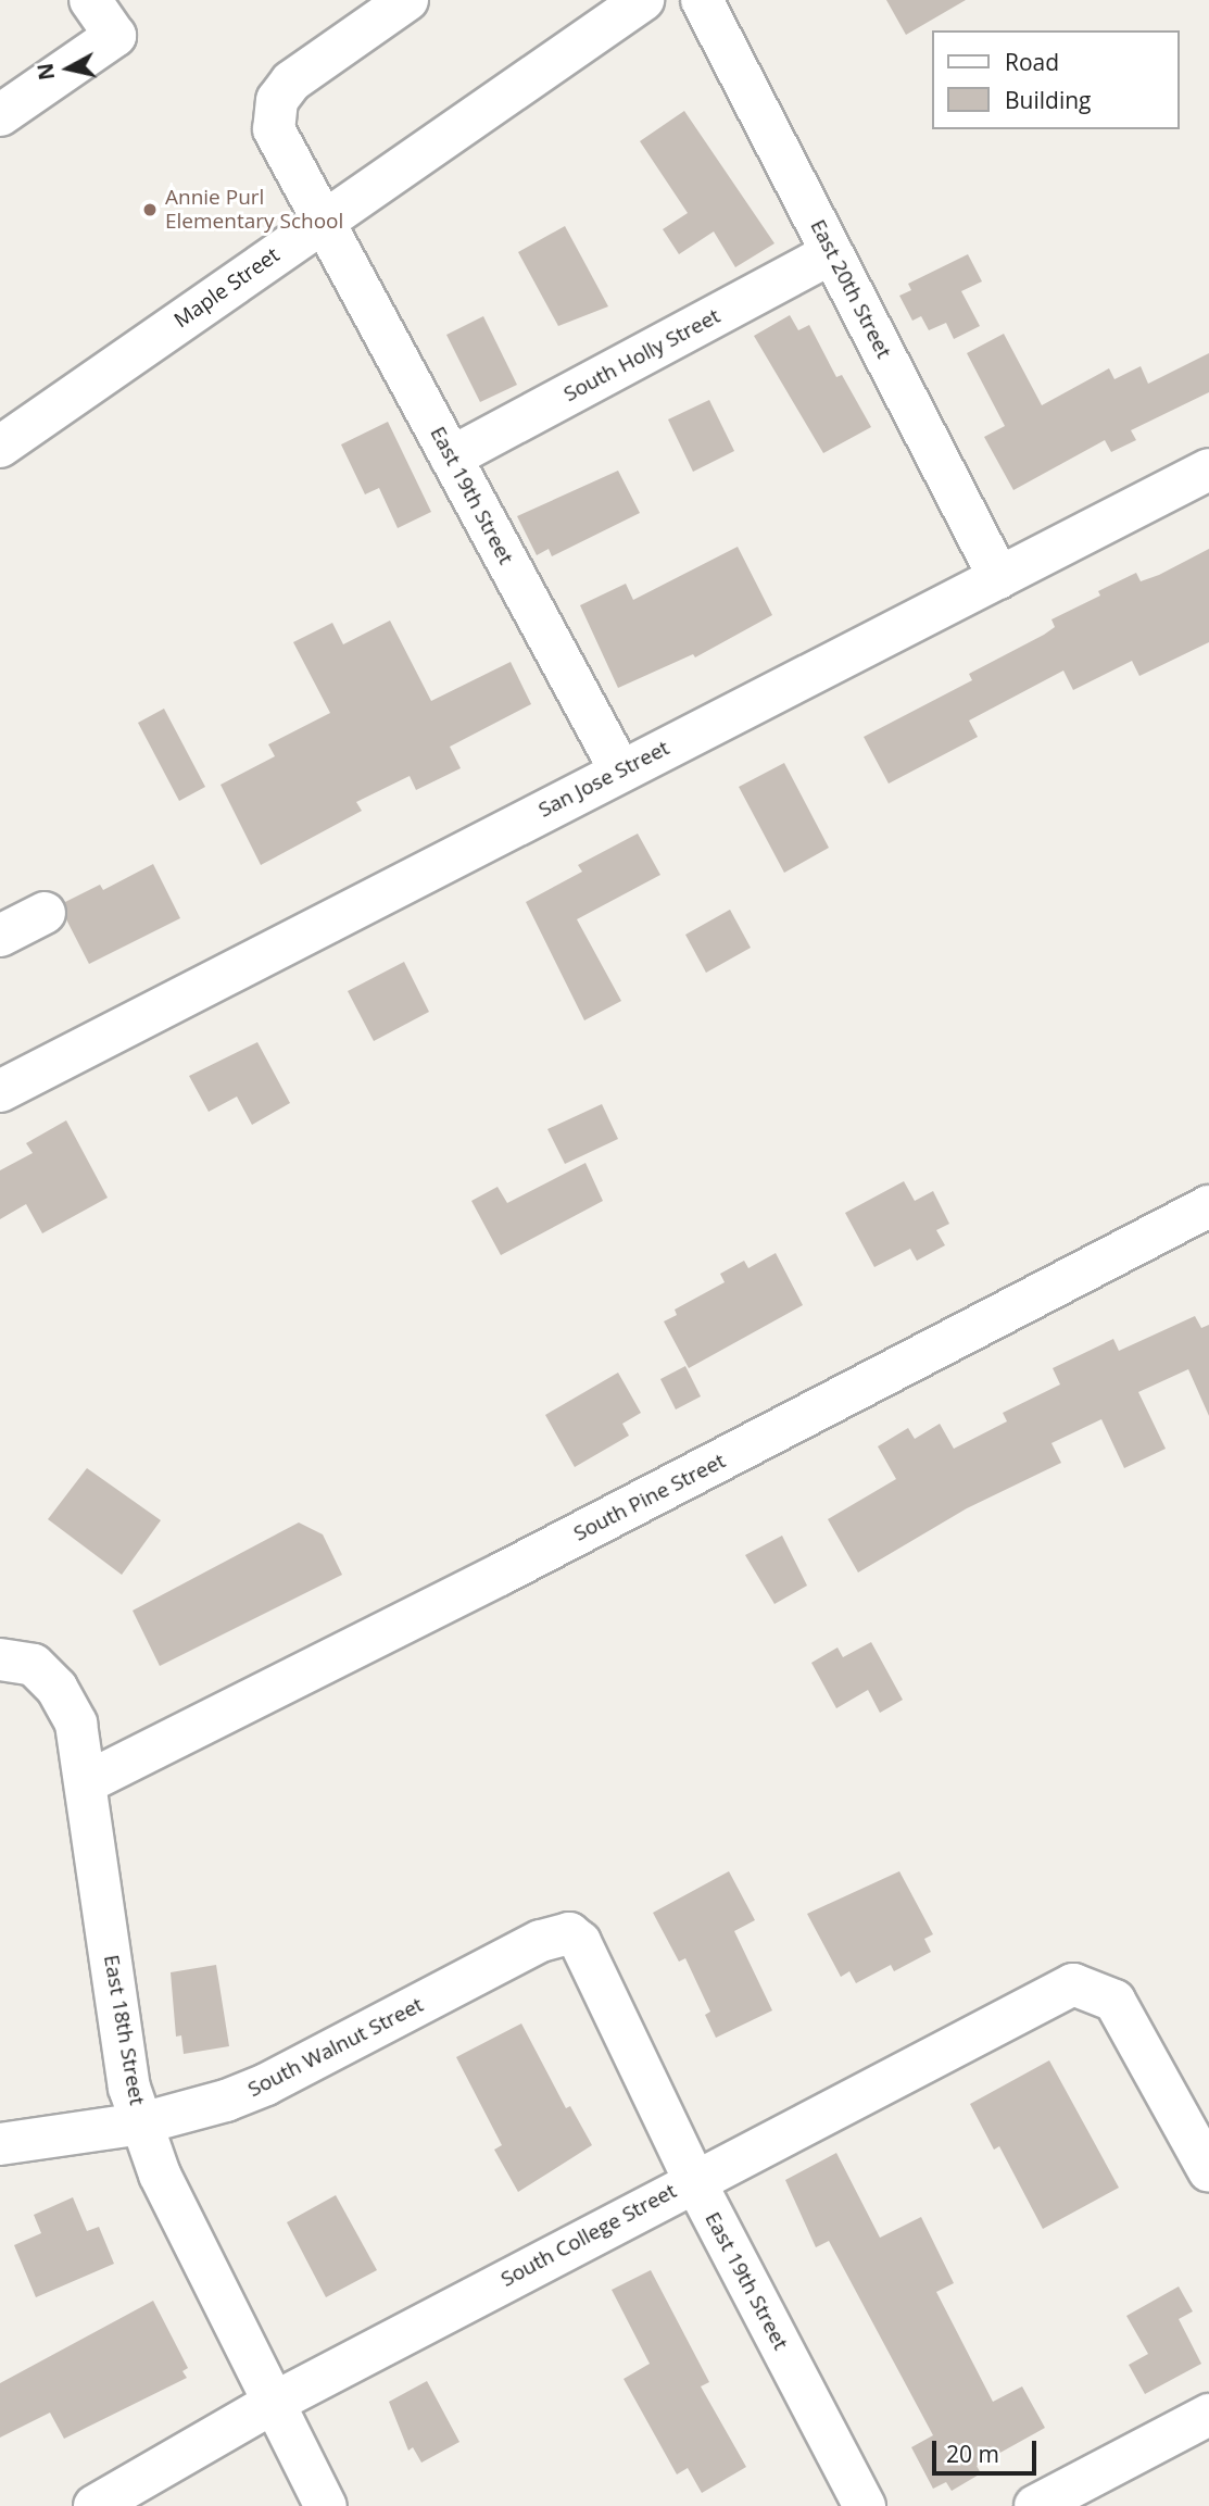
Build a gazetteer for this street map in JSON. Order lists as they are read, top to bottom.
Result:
{
  "streets": {
    "street": [
      "Maple Street",
      "East 20th Street",
      "South Holly Street",
      "East 19th Street",
      "San Jose Street",
      "South Pine Street",
      "East 18th Street",
      "South Walnut Street",
      "South College Street"
    ]
  },
  "crossings": [
    ["Maple Street", "East 19th Street"],
    ["East 20th Street", "South Holly Street"],
    ["East 20th Street", "San Jose Street"],
    ["South Holly Street", "East 19th Street"],
    ["East 19th Street", "San Jose Street"],
    ["East 19th Street", "South Walnut Street"],
    ["East 19th Street", "South College Street"],
    ["South Pine Street", "East 18th Street"],
    ["East 18th Street", "South Walnut Street"],
    ["East 18th Street", "South College Street"]
  ],
  "places": ["Annie Purl Elementary School"],
  "legend": ["Road", "Building"],
  "scale_bar": "20 m",
  "north": "left"
}
